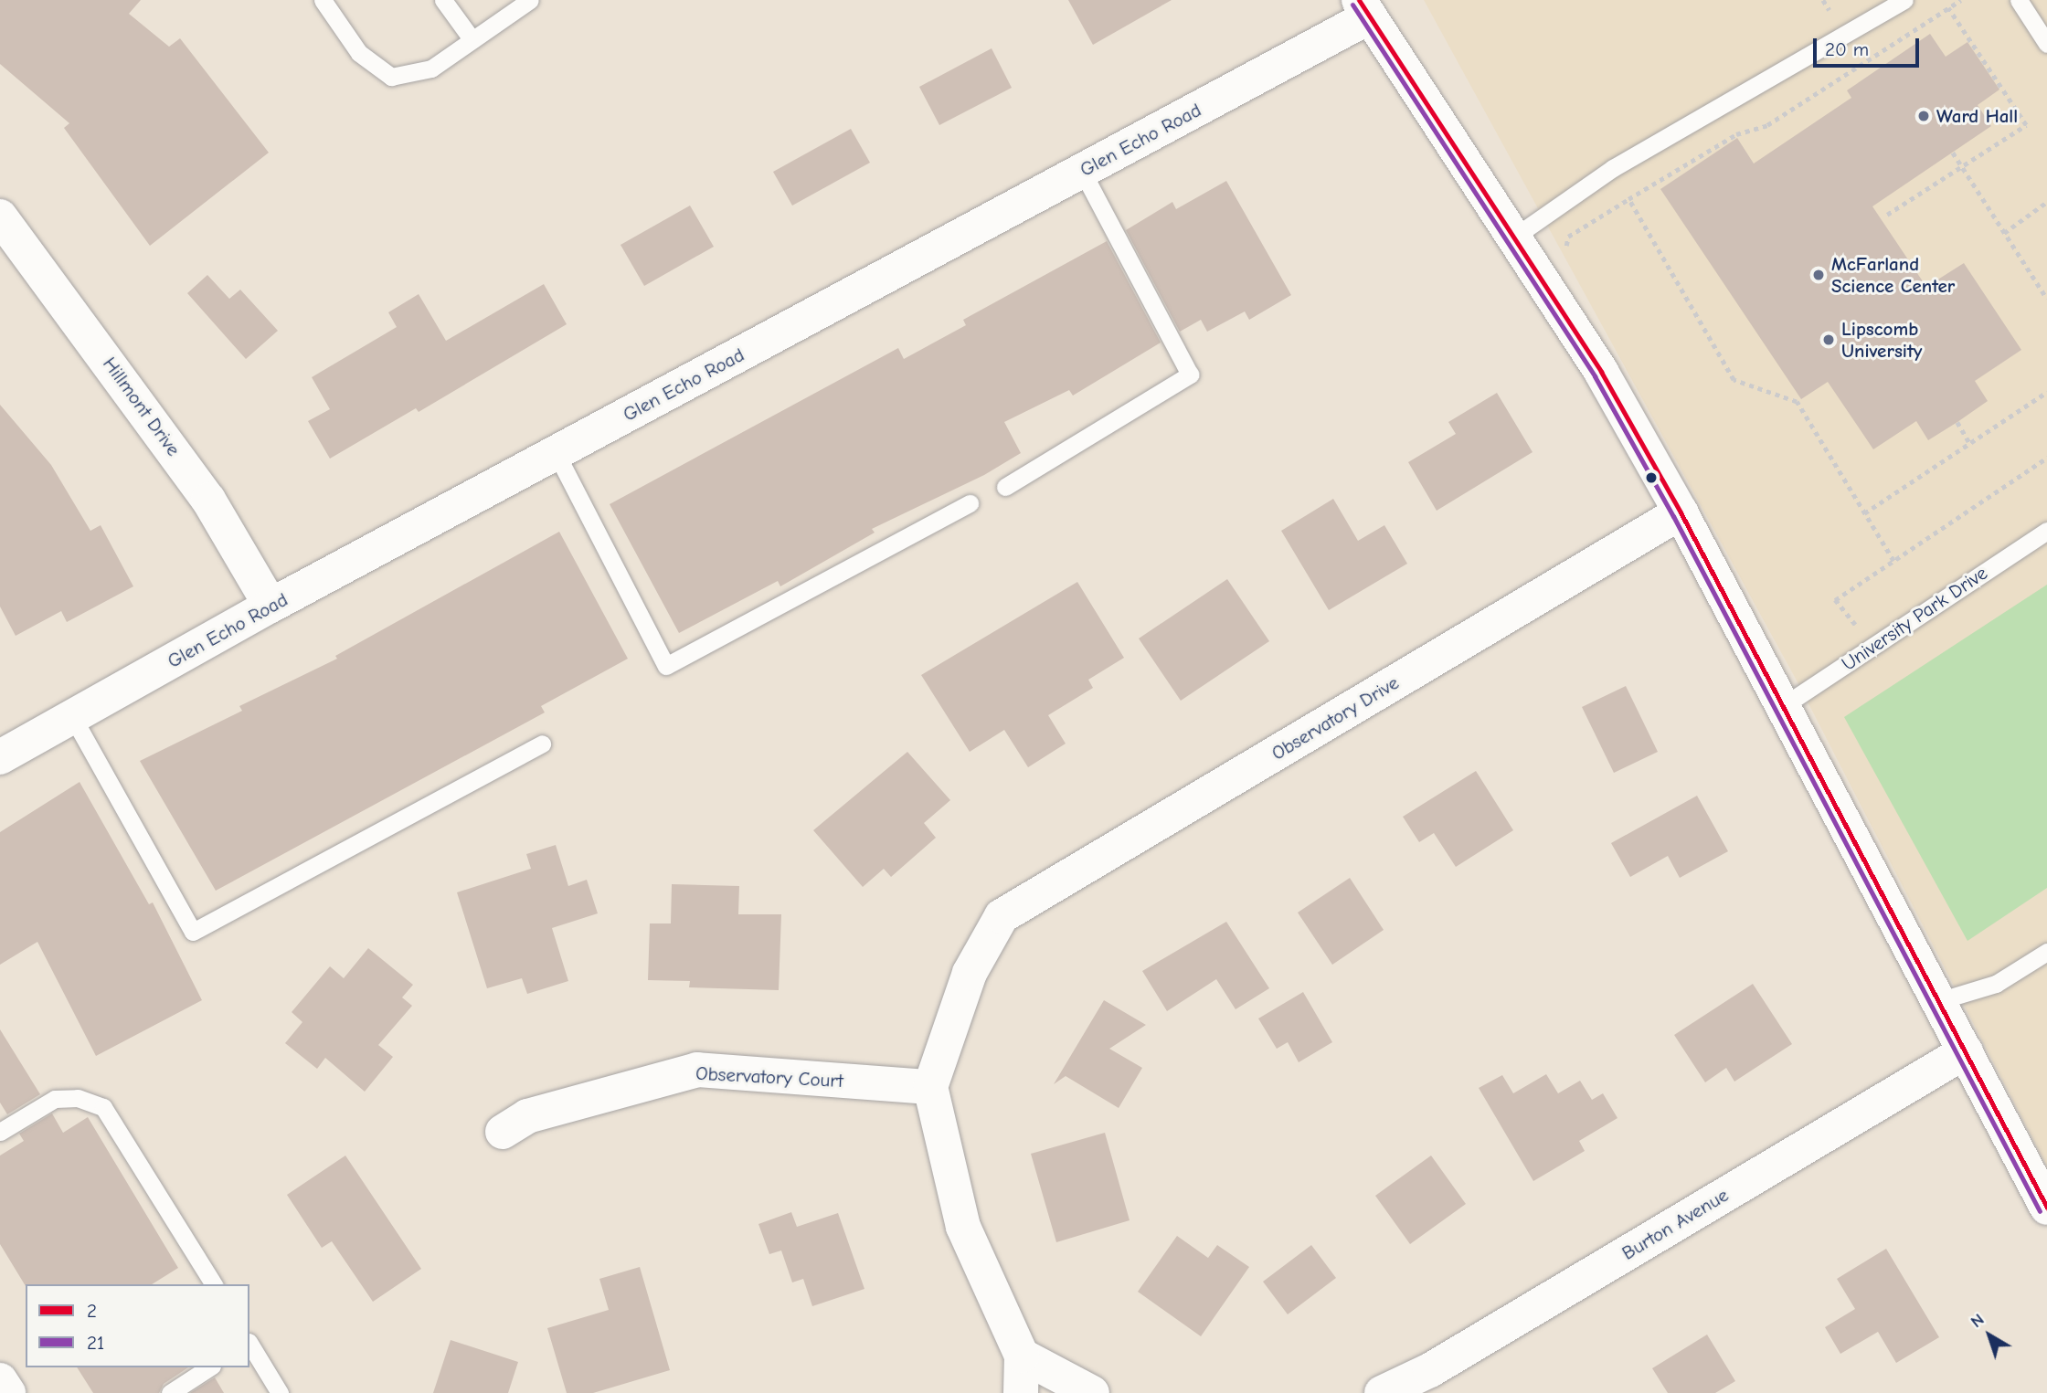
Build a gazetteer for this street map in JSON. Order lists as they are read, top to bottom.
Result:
{
  "streets": {
    "street": [
      "Glen Echo Road",
      "Hillmont Drive",
      "Observatory Drive",
      "Observatory Court",
      "Burton Avenue"
    ],
    "lane": ["University Park Drive"]
  },
  "crossings": [
    ["Glen Echo Road", "Hillmont Drive"],
    ["Observatory Drive", "Observatory Court"]
  ],
  "places": ["Ward Hall", "McFarland Science Center", "Lipscomb University"],
  "lines": ["transit line 2", "transit line 21"],
  "legend": ["2", "21"],
  "scale_bar": "20 m",
  "north": "top left"
}
